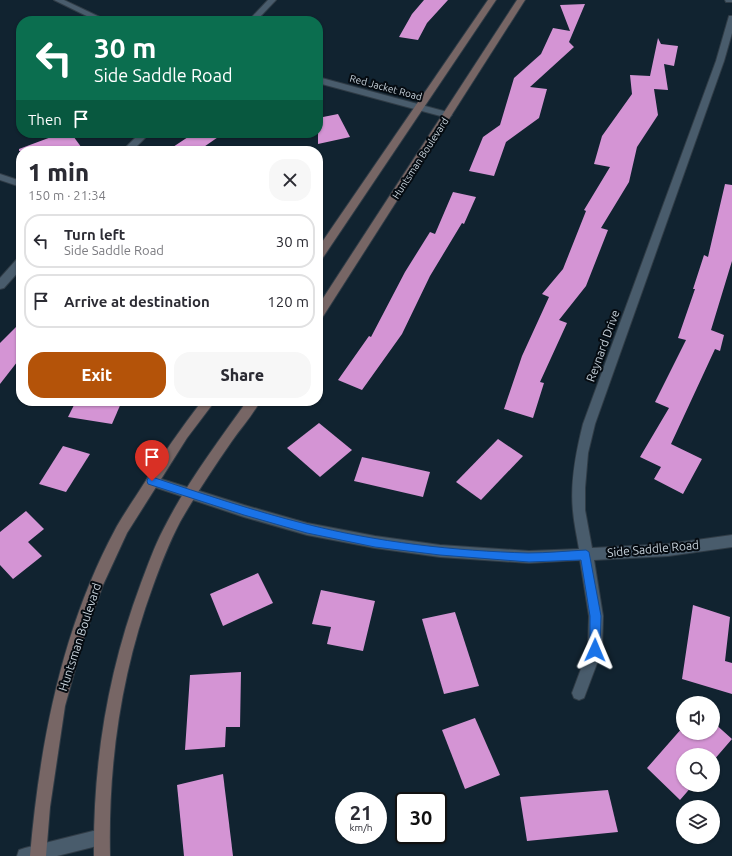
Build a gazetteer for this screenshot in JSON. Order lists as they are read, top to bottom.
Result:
{
  "streets": {
    "street": [
      "Red Jacket Road",
      "Huntsman Boulevard",
      "Reynard Drive",
      "Side Saddle Road"
    ]
  },
  "crossings": [
    ["Red Jacket Road", "Huntsman Boulevard"],
    ["Huntsman Boulevard", "Side Saddle Road"],
    ["Reynard Drive", "Side Saddle Road"]
  ],
  "page": {
    "turn": ["30 m", "Side Saddle Road"],
    "then": "Then",
    "heading": ["1 min", "150 m · 21:34"],
    "list": [
      {
        "name": "Turn left",
        "note": "Side Saddle Road",
        "value": "30 m"
      },
      {
        "name": "Arrive at destination",
        "value": "120 m"
      }
    ],
    "buttons": ["Exit", "Share"],
    "speed": "21 km/h",
    "limit": "30"
  }
}
